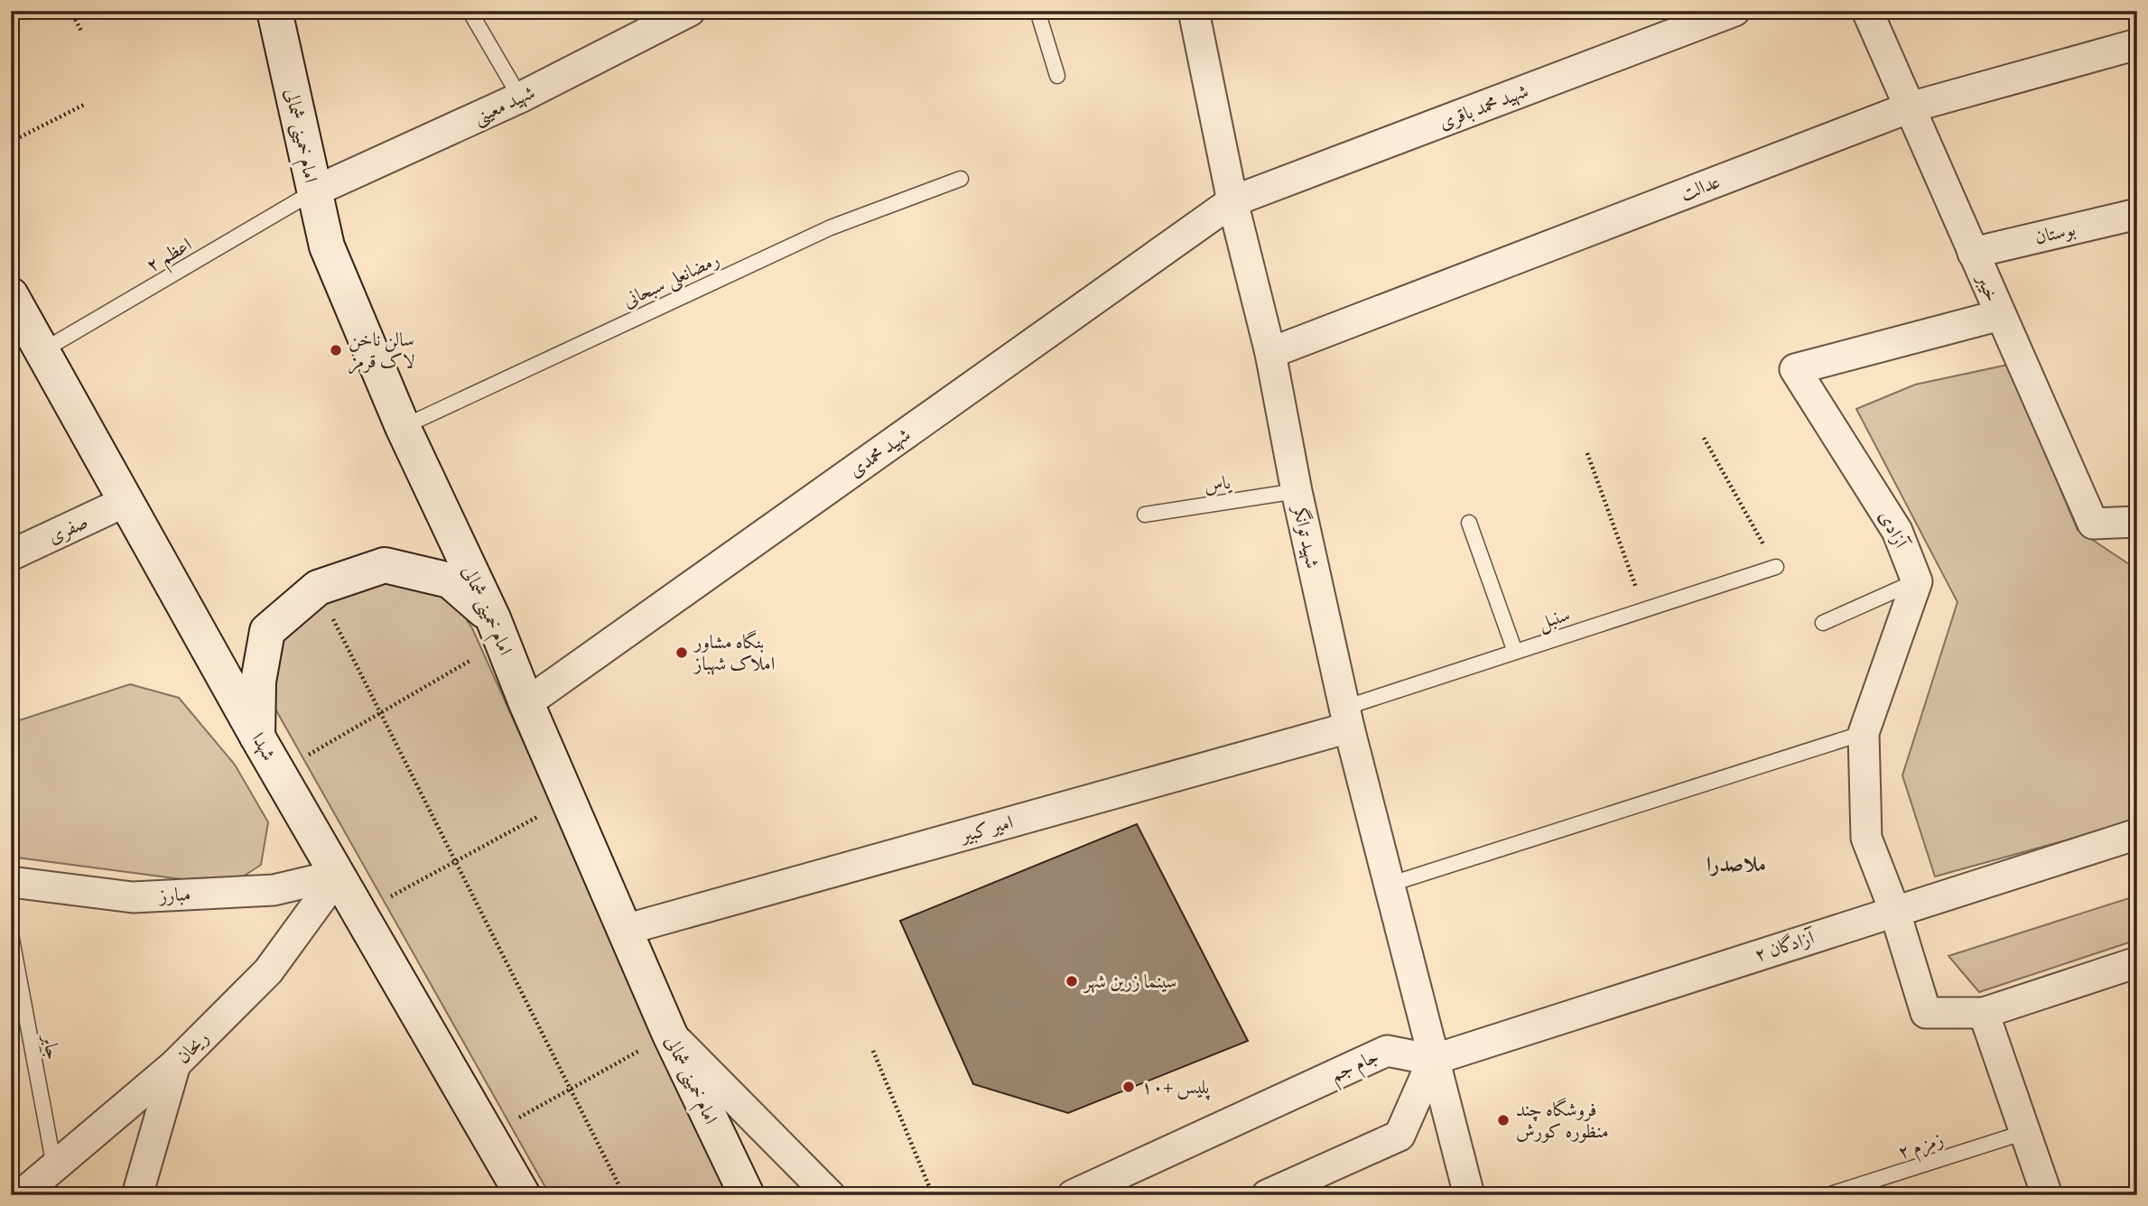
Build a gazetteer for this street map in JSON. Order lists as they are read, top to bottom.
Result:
{
  "streets": {
    "main road": ["امام خمینی شمالی", "شهدا"],
    "street": [
      "شهید معینی",
      "شهید محمد باقری",
      "عدالت",
      "بوستان",
      "خیبر",
      "شهید محمدی",
      "صفری",
      "آزادی",
      "شهید توانگر",
      "امیر کبیر",
      "مبارز",
      "آزادگان ۲",
      "ریحان",
      "جام جم"
    ],
    "lane": [
      "اعظم ۲",
      "رمضانعلی سبحانی",
      "یاس",
      "سنبل",
      "جابر",
      "زمزم ۲"
    ]
  },
  "crossings": [
    ["شهید معینی", "امام خمینی شمالی"],
    ["شهید معینی", "اعظم ۲"],
    ["شهید محمد باقری", "شهید محمدی"],
    ["شهید محمد باقری", "شهید توانگر"],
    ["امام خمینی شمالی", "اعظم ۲"],
    ["امام خمینی شمالی", "رمضانعلی سبحانی"],
    ["امام خمینی شمالی", "شهید محمدی"],
    ["امام خمینی شمالی", "امیر کبیر"],
    ["عدالت", "خیبر"],
    ["عدالت", "شهید توانگر"],
    ["بوستان", "خیبر"],
    ["اعظم ۲", "شهدا"],
    ["خیبر", "آزادی"],
    ["شهید محمدی", "شهید توانگر"],
    ["یاس", "شهید توانگر"],
    ["صفری", "شهدا"],
    ["شهید توانگر", "سنبل"],
    ["شهید توانگر", "امیر کبیر"],
    ["شهید توانگر", "آزادگان ۲"],
    ["شهید توانگر", "جام جم"],
    ["سنبل", "امیر کبیر"],
    ["شهدا", "مبارز"],
    ["شهدا", "ریحان"],
    ["مبارز", "ریحان"],
    ["آزادگان ۲", "جام جم"],
    ["جابر", "ریحان"]
  ],
  "districts": ["ملاصدرا"],
  "places": [
    "سالن ناخن لاک قرمز",
    "بنگاه مشاور املاک شهباز",
    "سینما زرین شهر",
    "پلیس +۱۰",
    "فروشگاه چند منظوره کورش"
  ]
}
